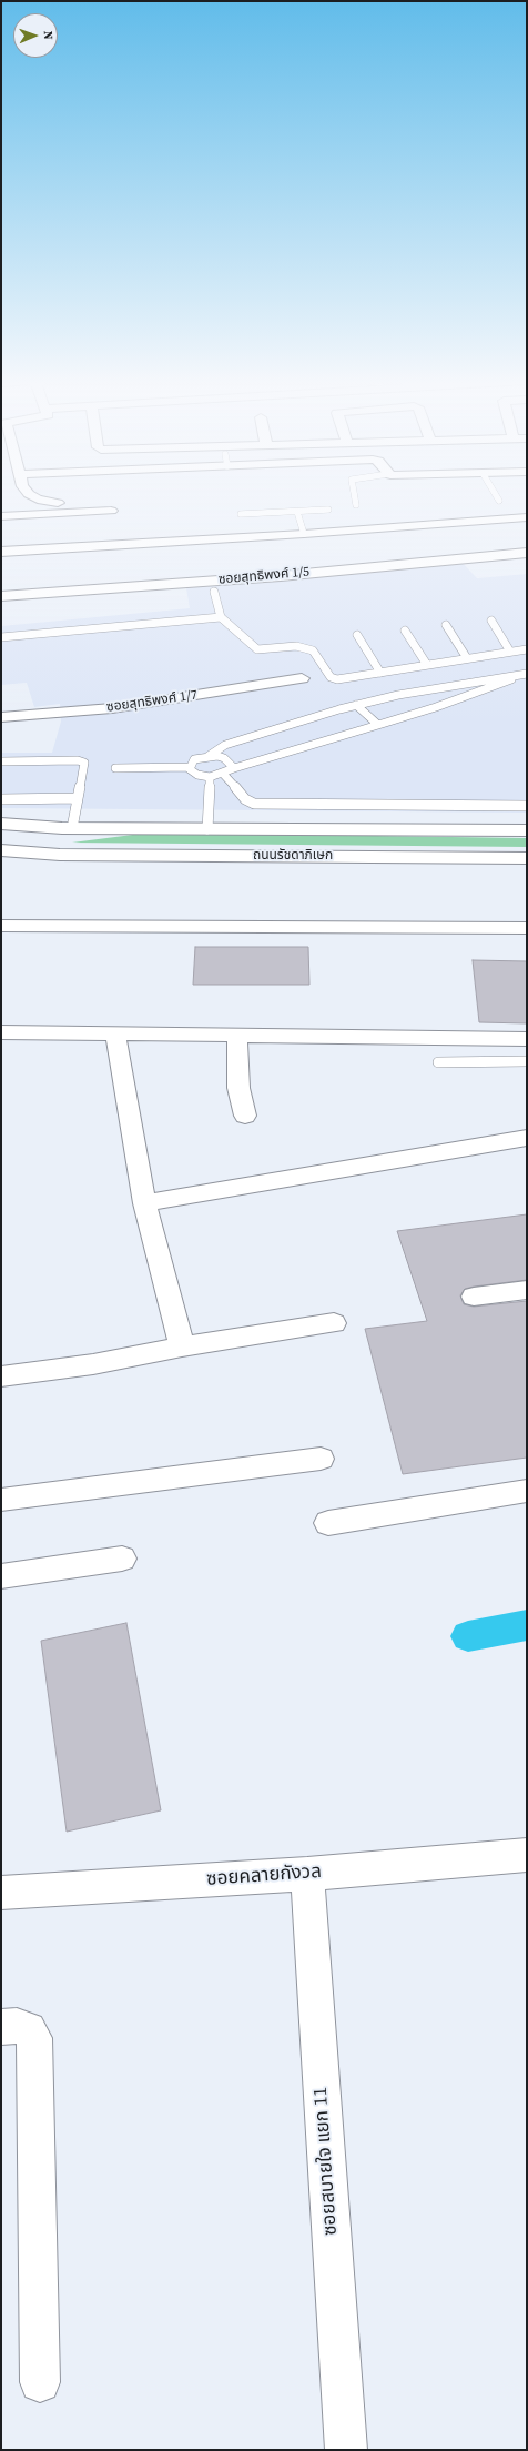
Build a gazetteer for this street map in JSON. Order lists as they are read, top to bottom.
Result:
{
  "streets": {
    "main road": ["ถนนรัชดาภิเษก"],
    "street": [
      "ซอยสุทธิพงศ์ 1/5",
      "ซอยสุทธิพงศ์ 1/7",
      "ซอยคลายกังวล",
      "ซอยสบายใจ แยก 11"
    ]
  },
  "crossings": [
    ["ซอยคลายกังวล", "ซอยสบายใจ แยก 11"]
  ],
  "north": "right"
}
